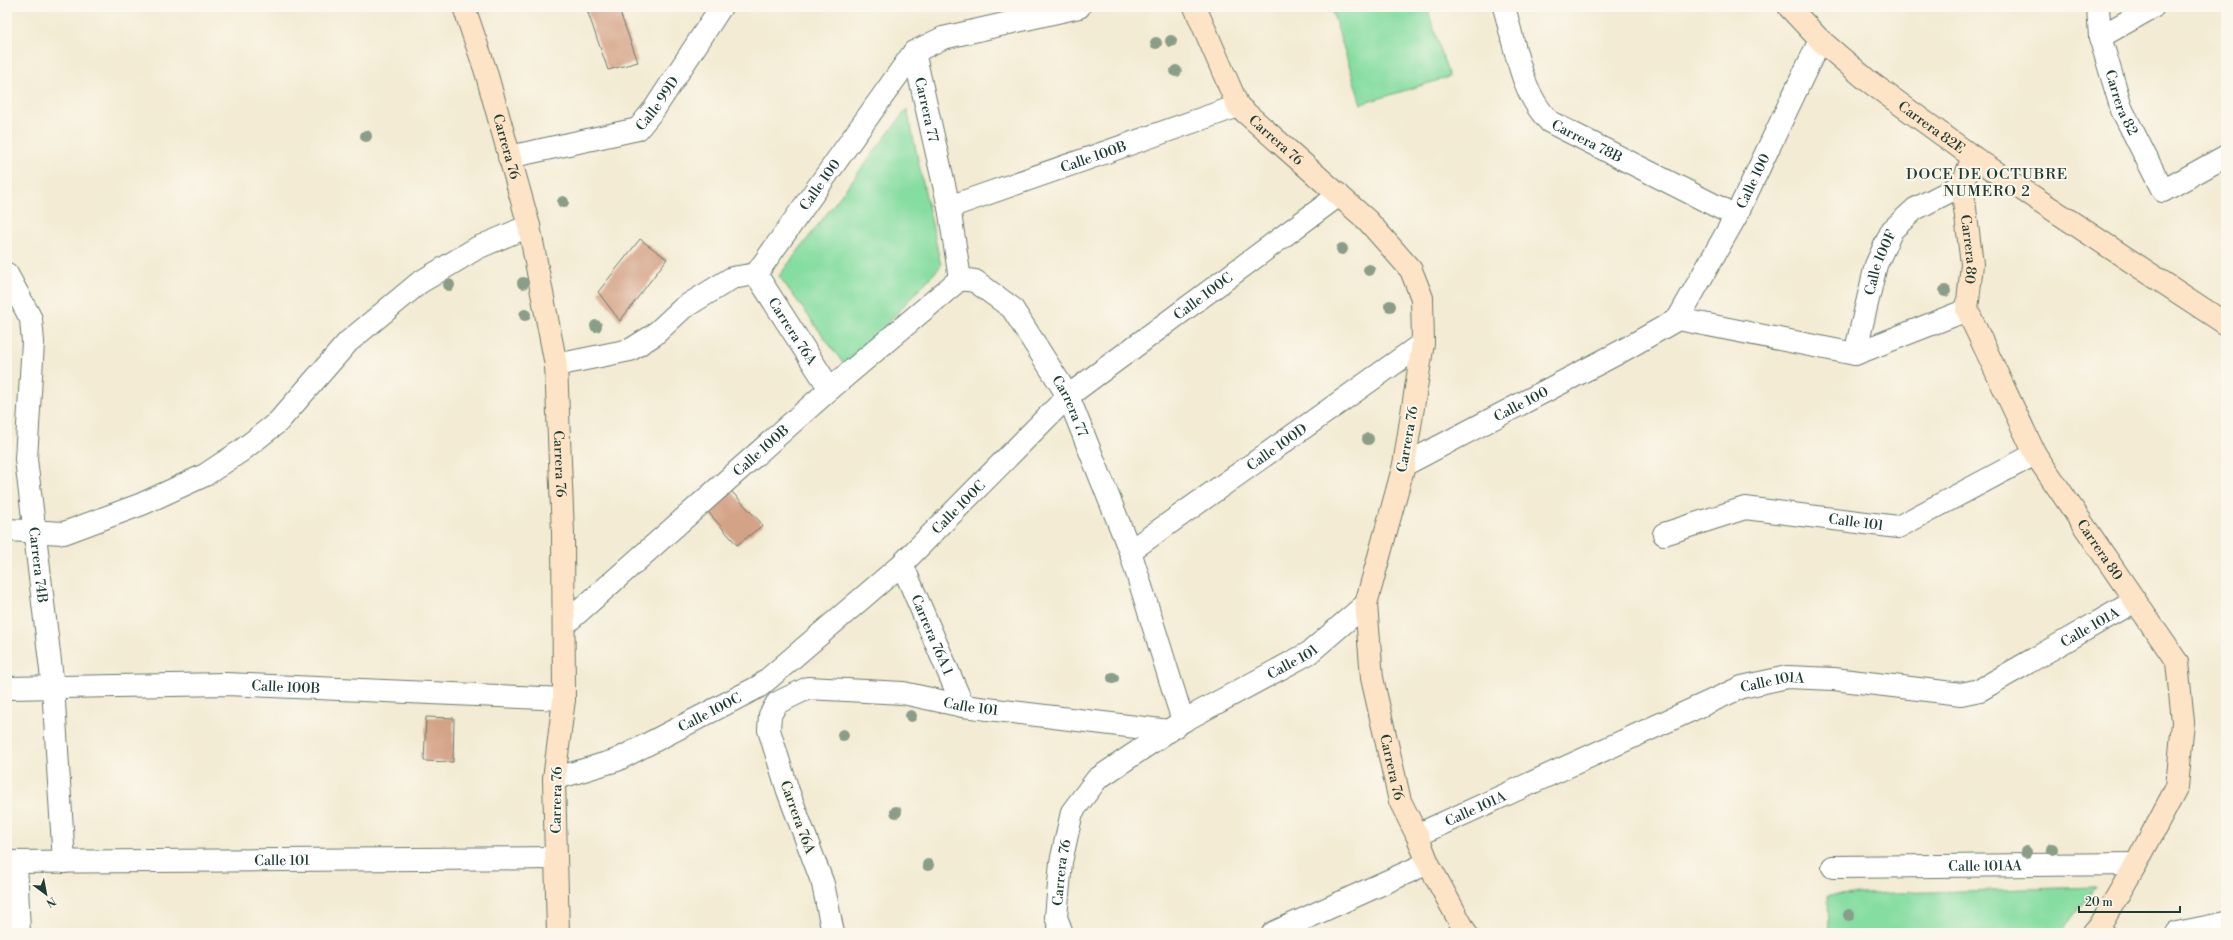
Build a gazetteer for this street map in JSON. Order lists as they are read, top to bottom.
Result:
{
  "streets": {
    "street": [
      "Calle 99D",
      "Carrera 82",
      "Carrera 77",
      "Carrera 82E",
      "Carrera 76",
      "Carrera 78B",
      "Calle 100B",
      "Calle 100",
      "Carrera 80",
      "Calle 100F",
      "Calle 100C",
      "Carrera 76A",
      "Calle 100D",
      "Calle 101",
      "Carrera 74B",
      "Calle 101A",
      "Carrera 76A 1",
      "Calle 101AA"
    ]
  },
  "crossings": [
    ["Calle 99D", "Carrera 76"],
    ["Carrera 77", "Calle 100B"],
    ["Carrera 77", "Calle 100"],
    ["Carrera 77", "Calle 100C"],
    ["Carrera 77", "Calle 100D"],
    ["Carrera 77", "Calle 101"],
    ["Carrera 82E", "Calle 100"],
    ["Carrera 76", "Calle 100B"],
    ["Carrera 76", "Calle 100"],
    ["Carrera 76", "Calle 100C"],
    ["Carrera 76", "Calle 100D"],
    ["Carrera 76", "Calle 101"],
    ["Carrera 76", "Calle 101A"],
    ["Carrera 78B", "Calle 100"],
    ["Calle 100B", "Carrera 76A"],
    ["Calle 100B", "Carrera 74B"],
    ["Calle 100", "Carrera 76A"],
    ["Carrera 80", "Calle 100F"],
    ["Carrera 80", "Calle 101"],
    ["Carrera 80", "Calle 101A"],
    ["Carrera 80", "Calle 101AA"],
    ["Calle 100C", "Carrera 76A 1"],
    ["Carrera 76A", "Calle 101"],
    ["Calle 101", "Carrera 74B"],
    ["Calle 101", "Carrera 76A 1"]
  ],
  "districts": ["DOCE DE OCTUBRE NUMERO 2"],
  "scale_bar": "20 m",
  "north": "bottom right"
}
